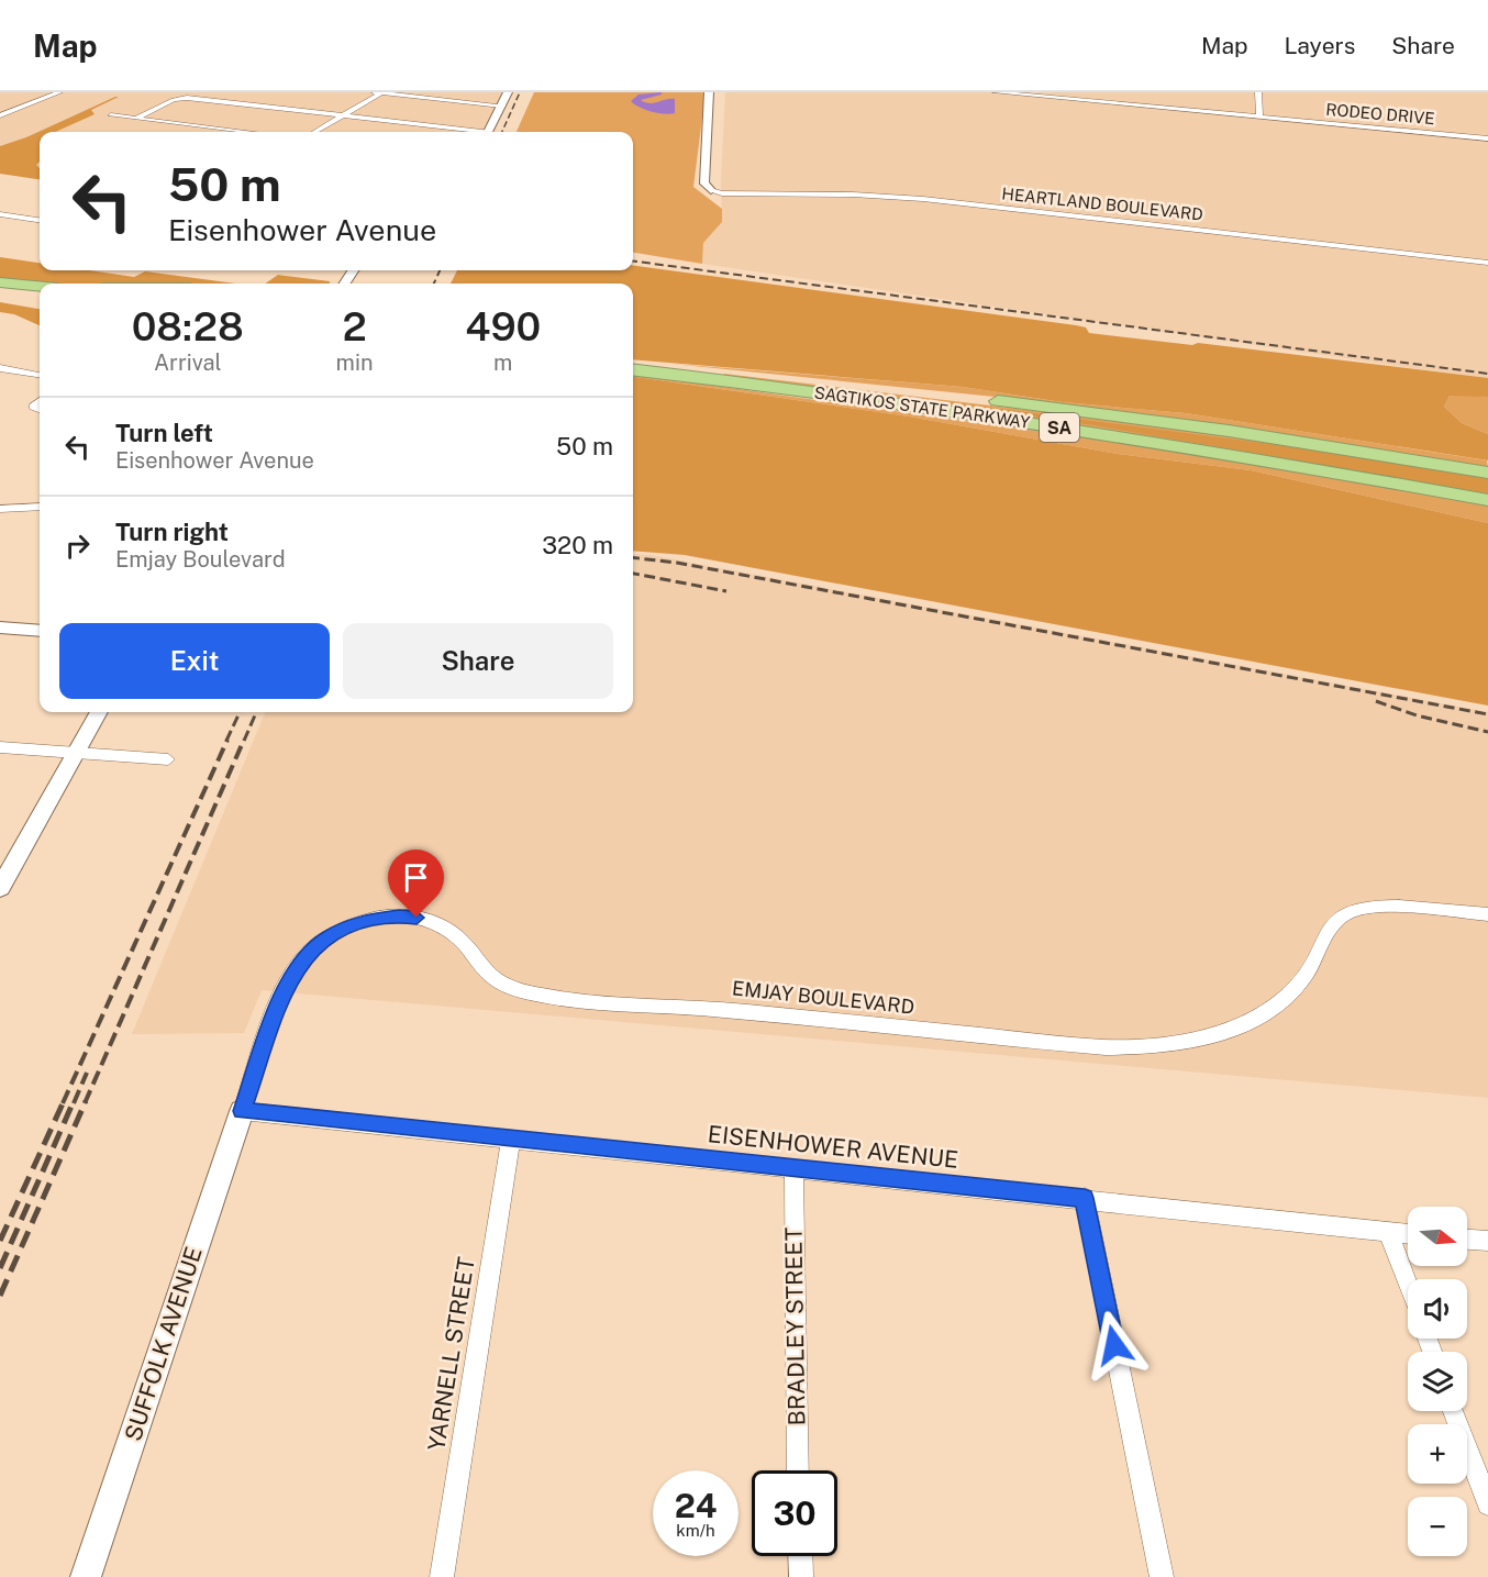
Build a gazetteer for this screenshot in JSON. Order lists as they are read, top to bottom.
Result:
{
  "streets": {
    "highway": ["SAGTIKOS STATE PARKWAY", "SA"],
    "street": [
      "RODEO DRIVE",
      "HEARTLAND BOULEVARD",
      "EMJAY BOULEVARD",
      "EISENHOWER AVENUE",
      "BRADLEY STREET",
      "SUFFOLK AVENUE",
      "YARNELL STREET"
    ]
  },
  "crossings": [
    ["EMJAY BOULEVARD", "EISENHOWER AVENUE"],
    ["EMJAY BOULEVARD", "SUFFOLK AVENUE"],
    ["EISENHOWER AVENUE", "BRADLEY STREET"],
    ["EISENHOWER AVENUE", "SUFFOLK AVENUE"],
    ["EISENHOWER AVENUE", "YARNELL STREET"]
  ],
  "north": "right",
  "page": {
    "header": "Map",
    "nav": ["Map", "Layers", "Share"],
    "turn": ["50 m", "Eisenhower Avenue"],
    "eta": [
      "08:28",
      "Arrival",
      "2",
      "min",
      "490",
      "m"
    ],
    "list": [
      {
        "name": "Turn left",
        "note": "Eisenhower Avenue",
        "value": "50 m"
      },
      {
        "name": "Turn right",
        "note": "Emjay Boulevard",
        "value": "320 m"
      }
    ],
    "buttons": ["Exit", "Share"],
    "map_buttons": ["+", "−"],
    "speed": "24 km/h",
    "limit": "30"
  }
}
